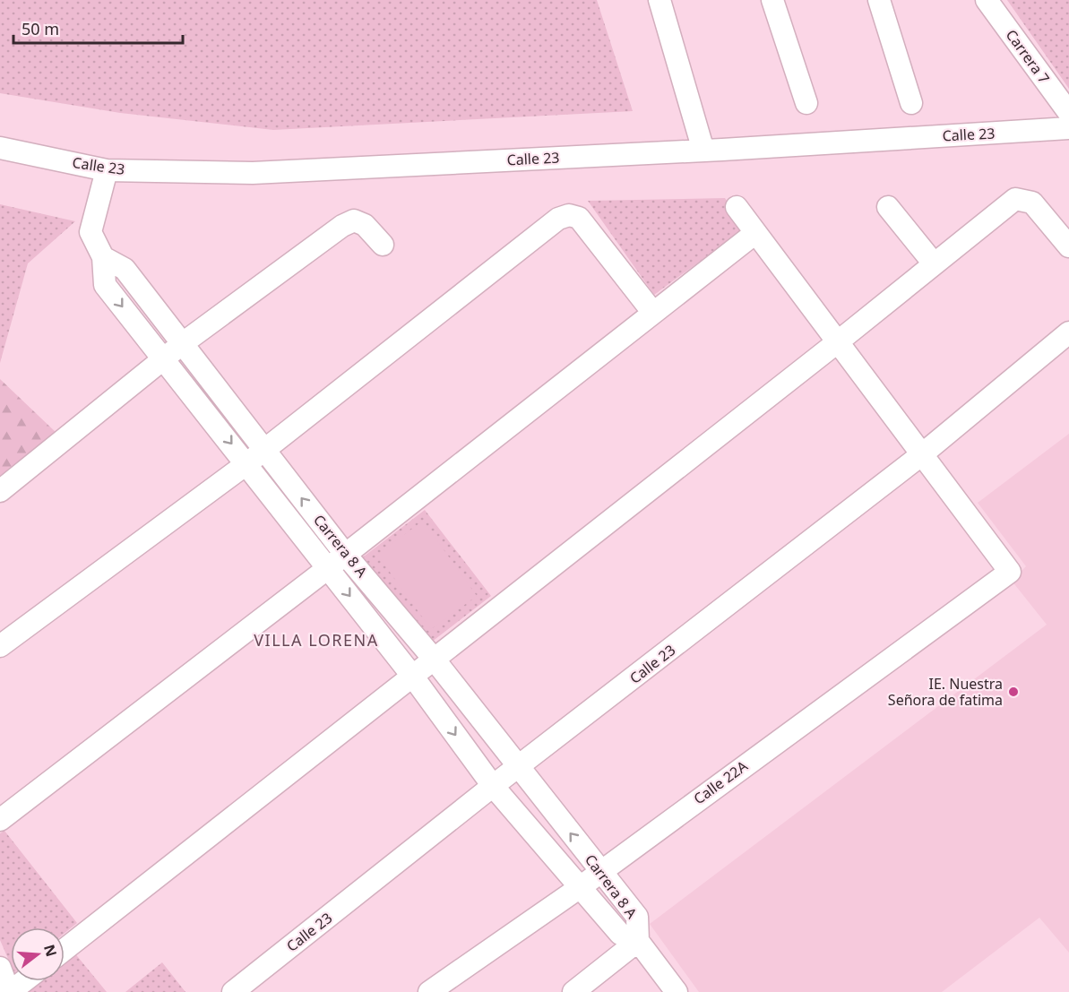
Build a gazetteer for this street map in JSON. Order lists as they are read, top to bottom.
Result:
{
  "streets": {
    "street": [
      "Carrera 7",
      "Calle 23",
      "Carrera 8 A",
      "Calle 22A"
    ]
  },
  "crossings": [
    ["Calle 23", "Carrera 8 A"],
    ["Calle 23", "Calle 22A"],
    ["Carrera 8 A", "Calle 22A"]
  ],
  "districts": ["VILLA LORENA"],
  "places": ["IE. Nuestra Señora de fatima"],
  "scale_bar": "50 m",
  "north": "right"
}
